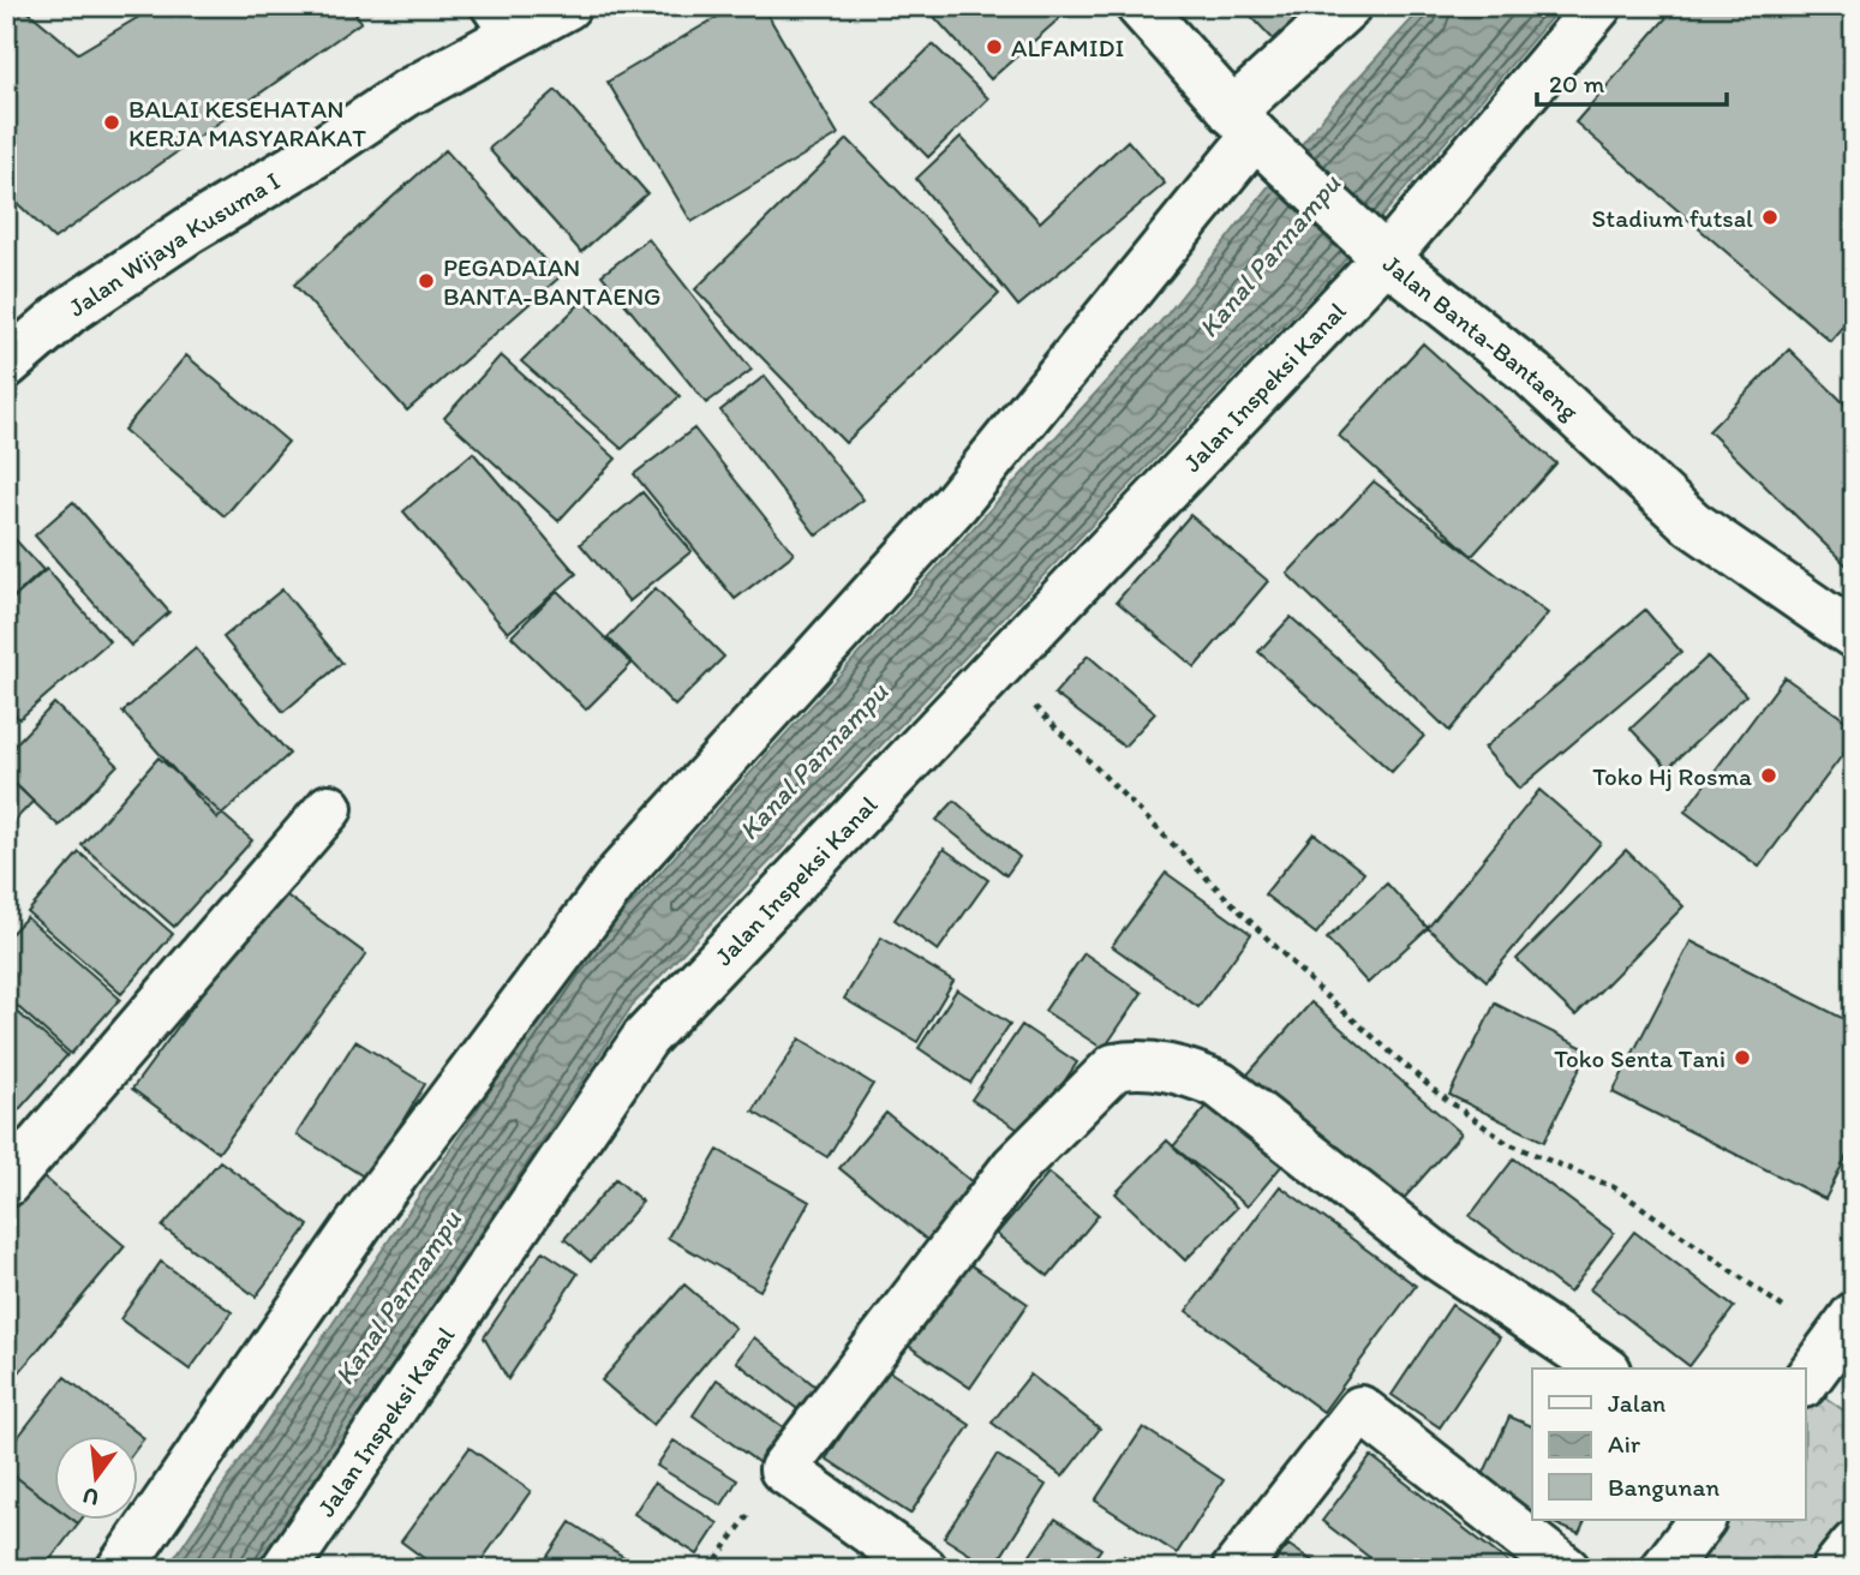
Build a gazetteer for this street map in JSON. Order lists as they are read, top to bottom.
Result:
{
  "streets": {
    "street": ["Jalan Wijaya Kusuma I", "Jalan Banta-Bantaeng", "Jalan Inspeksi Kanal"]
  },
  "crossings": [
    ["Jalan Banta-Bantaeng", "Jalan Inspeksi Kanal"]
  ],
  "water": ["Kanal Pannampu"],
  "places": [
    "ALFAMIDI",
    "BALAI KESEHATAN KERJA MASYARAKAT",
    "Stadium futsal",
    "PEGADAIAN BANTA-BANTAENG",
    "Toko Hj Rosma",
    "Toko Senta Tani"
  ],
  "legend": ["Jalan", "Air", "Bangunan"],
  "scale_bar": "20 m",
  "north": "bottom"
}
